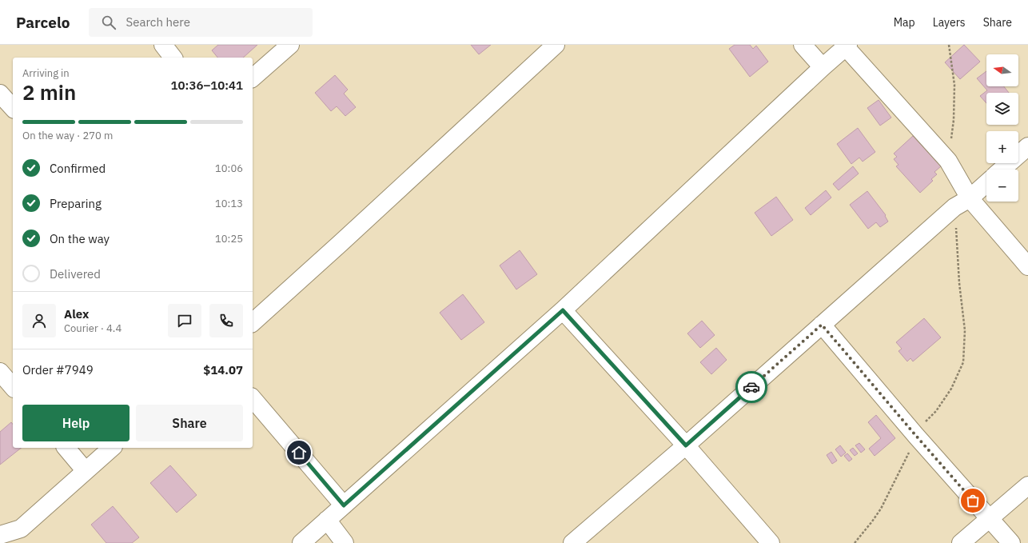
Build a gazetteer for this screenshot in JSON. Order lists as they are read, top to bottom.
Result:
{
  "north": "left",
  "page": {
    "header": "Parcelo",
    "search": "Search here",
    "nav": ["Map", "Layers", "Share"],
    "map_buttons": ["+", "−"],
    "heading": ["2 min", "Arriving in", "10:36–10:41"],
    "panel": [
      "Alex",
      "Courier · 4.4",
      "Order #7949",
      "$14.07"
    ],
    "bar": "On the way · 270 m",
    "list": [
      ["Confirmed", "10:06"],
      ["Preparing", "10:13"],
      ["On the way", "10:25"],
      "Delivered"
    ],
    "buttons": ["Help", "Share"]
  }
}
